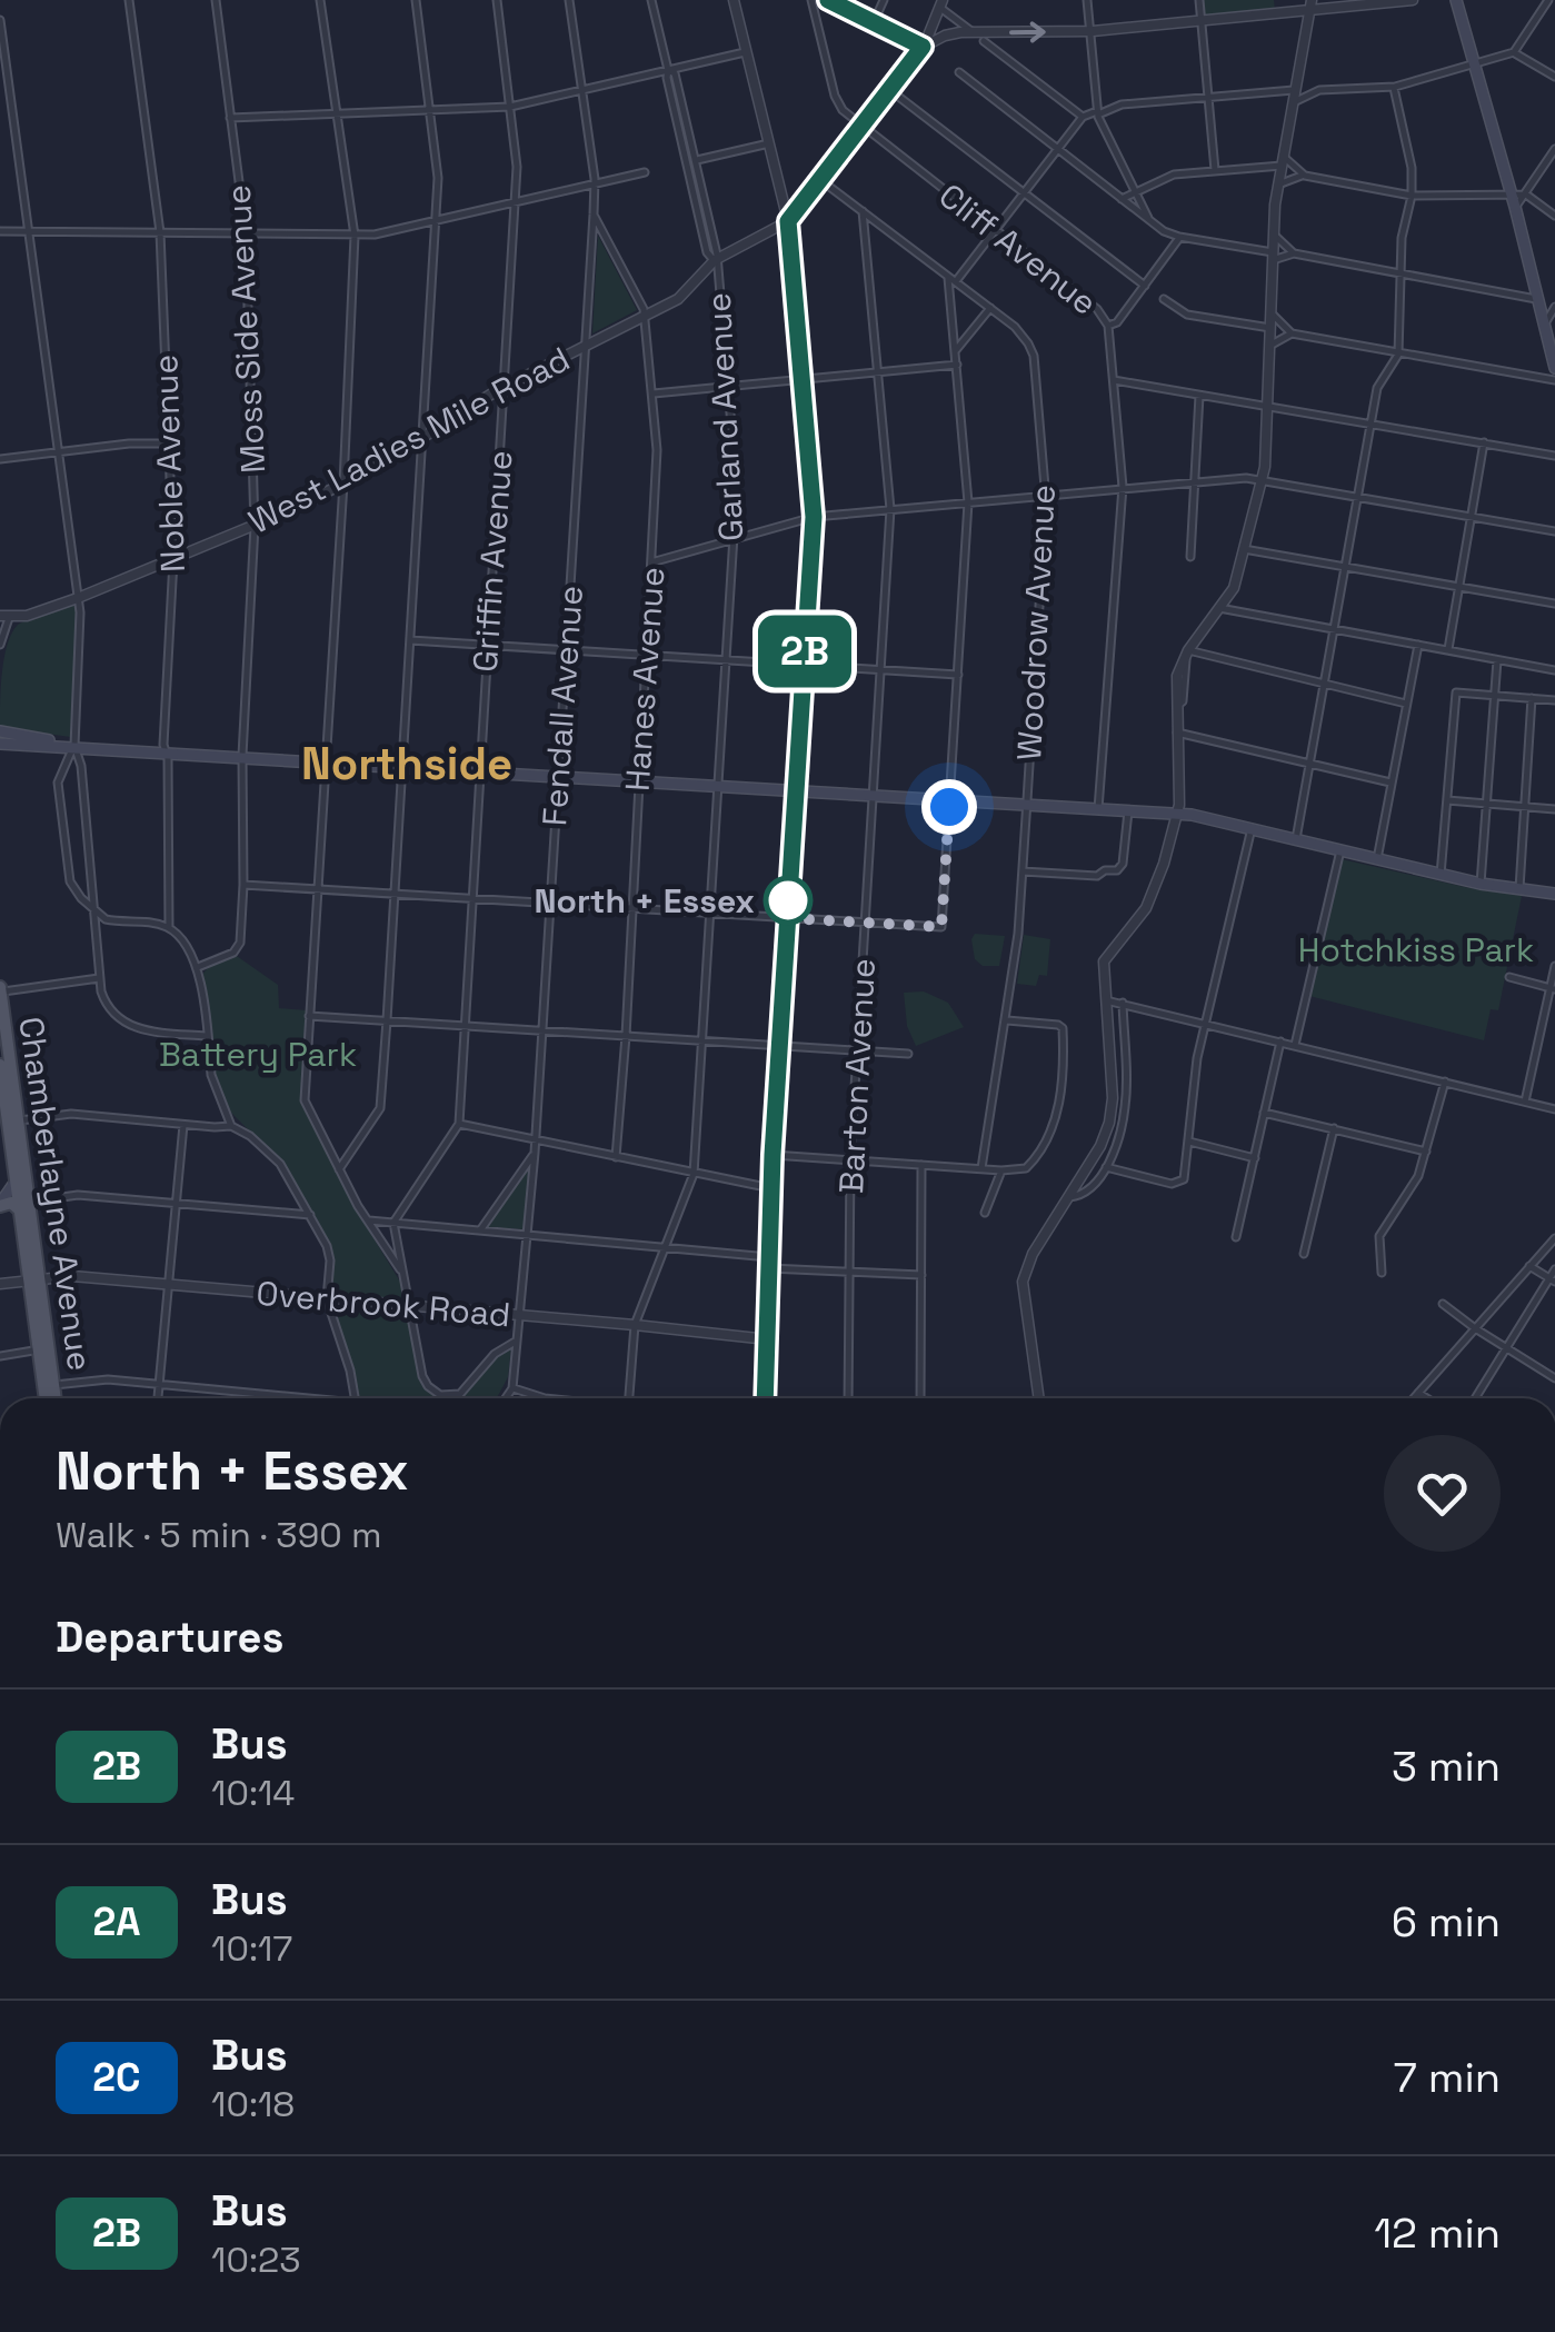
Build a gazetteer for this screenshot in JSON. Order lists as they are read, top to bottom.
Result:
{
  "streets": {
    "main road": ["Chamberlayne Avenue"],
    "street": [
      "Cliff Avenue",
      "Moss Side Avenue",
      "Garland Avenue",
      "West Ladies Mile Road",
      "Noble Avenue",
      "Griffin Avenue",
      "Woodrow Avenue",
      "Hanes Avenue",
      "Fendall Avenue",
      "Barton Avenue",
      "Overbrook Road"
    ]
  },
  "crossings": [
    ["Moss Side Avenue", "West Ladies Mile Road"],
    ["Garland Avenue", "West Ladies Mile Road"],
    ["Garland Avenue", "Overbrook Road"],
    ["West Ladies Mile Road", "Noble Avenue"],
    ["West Ladies Mile Road", "Griffin Avenue"],
    ["West Ladies Mile Road", "Hanes Avenue"],
    ["West Ladies Mile Road", "Fendall Avenue"],
    ["Woodrow Avenue", "Barton Avenue"],
    ["Hanes Avenue", "Fendall Avenue"],
    ["Fendall Avenue", "Overbrook Road"],
    ["Chamberlayne Avenue", "Overbrook Road"]
  ],
  "districts": ["Northside"],
  "parks": ["Hotchkiss Park", "Battery Park"],
  "places": ["North + Essex"],
  "lines": ["bus line 2B"],
  "page": {
    "on_map": "2B",
    "heading": [
      ["North + Essex", "Walk · 5 min · 390 m"],
      "Departures"
    ],
    "list": [
      {
        "mark": "2B",
        "name": "Bus",
        "note": "10:14",
        "value": "3 min"
      },
      {
        "mark": "2A",
        "name": "Bus",
        "note": "10:17",
        "value": "6 min"
      },
      {
        "mark": "2C",
        "name": "Bus",
        "note": "10:18",
        "value": "7 min"
      },
      {
        "mark": "2B",
        "name": "Bus",
        "note": "10:23",
        "value": "12 min"
      }
    ]
  }
}
